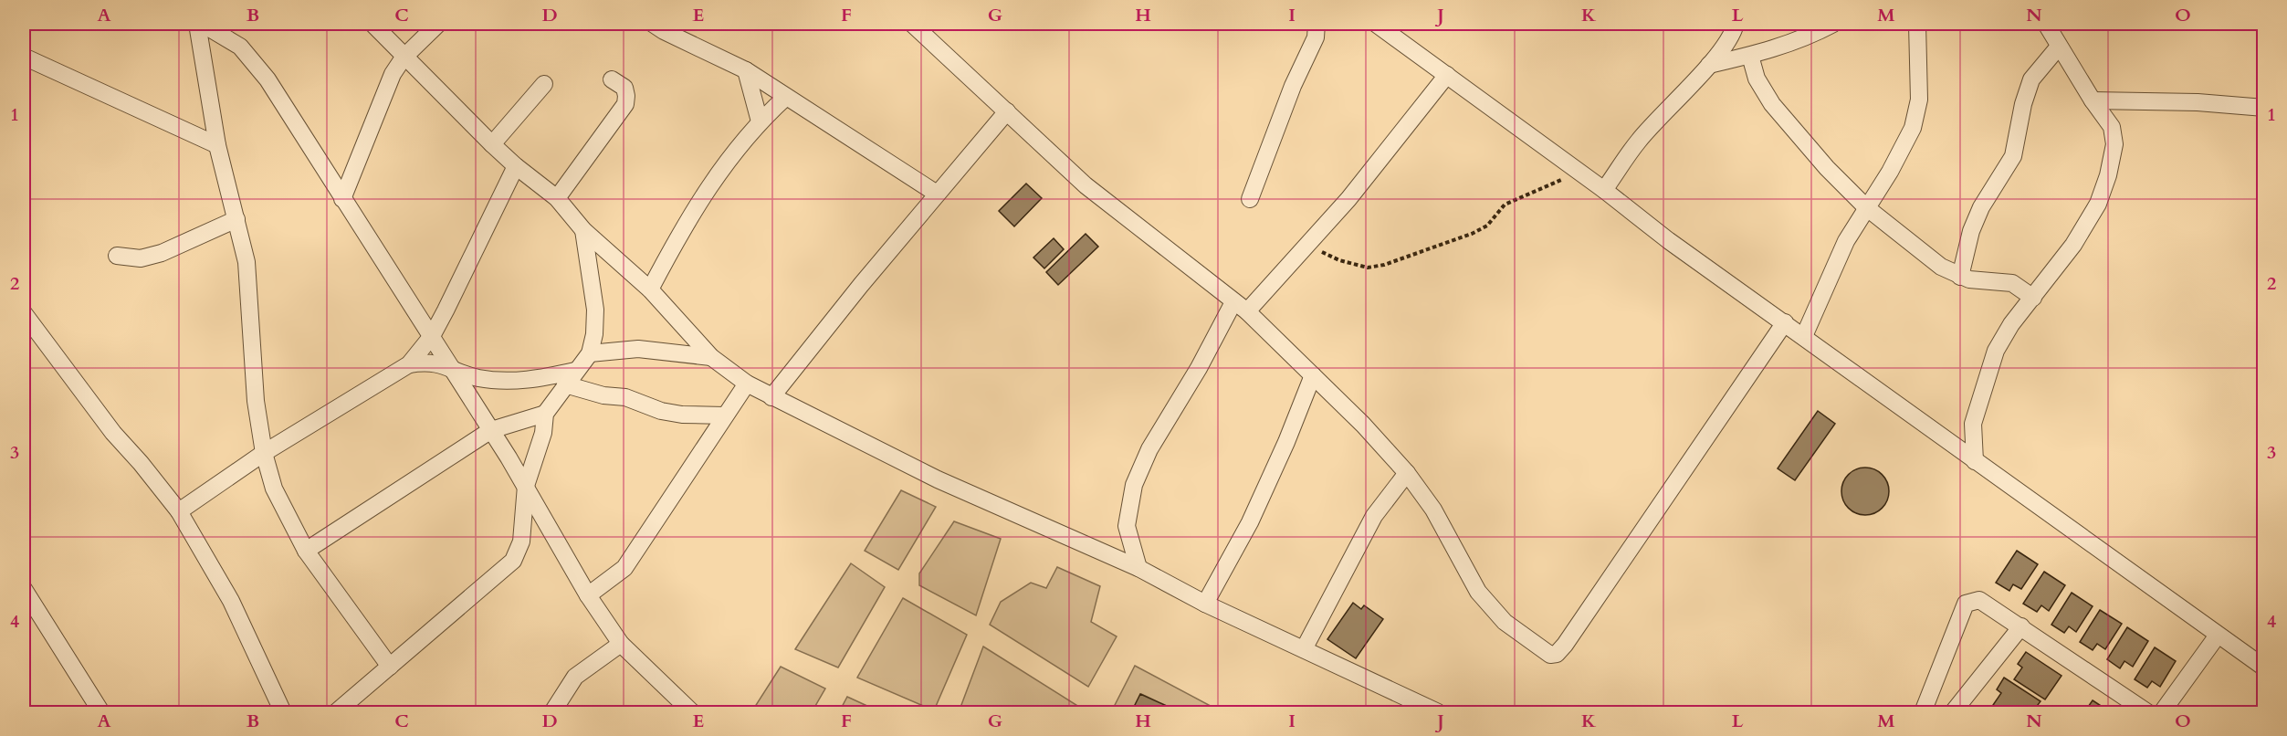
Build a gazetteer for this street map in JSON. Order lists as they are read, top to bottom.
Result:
{
  "grid": {
    "columns": [
      "A",
      "B",
      "C",
      "D",
      "E",
      "F",
      "G",
      "H",
      "I",
      "J",
      "K",
      "L",
      "M",
      "N",
      "O"
    ],
    "rows": [
      "1",
      "2",
      "3",
      "4"
    ]
  }
}
